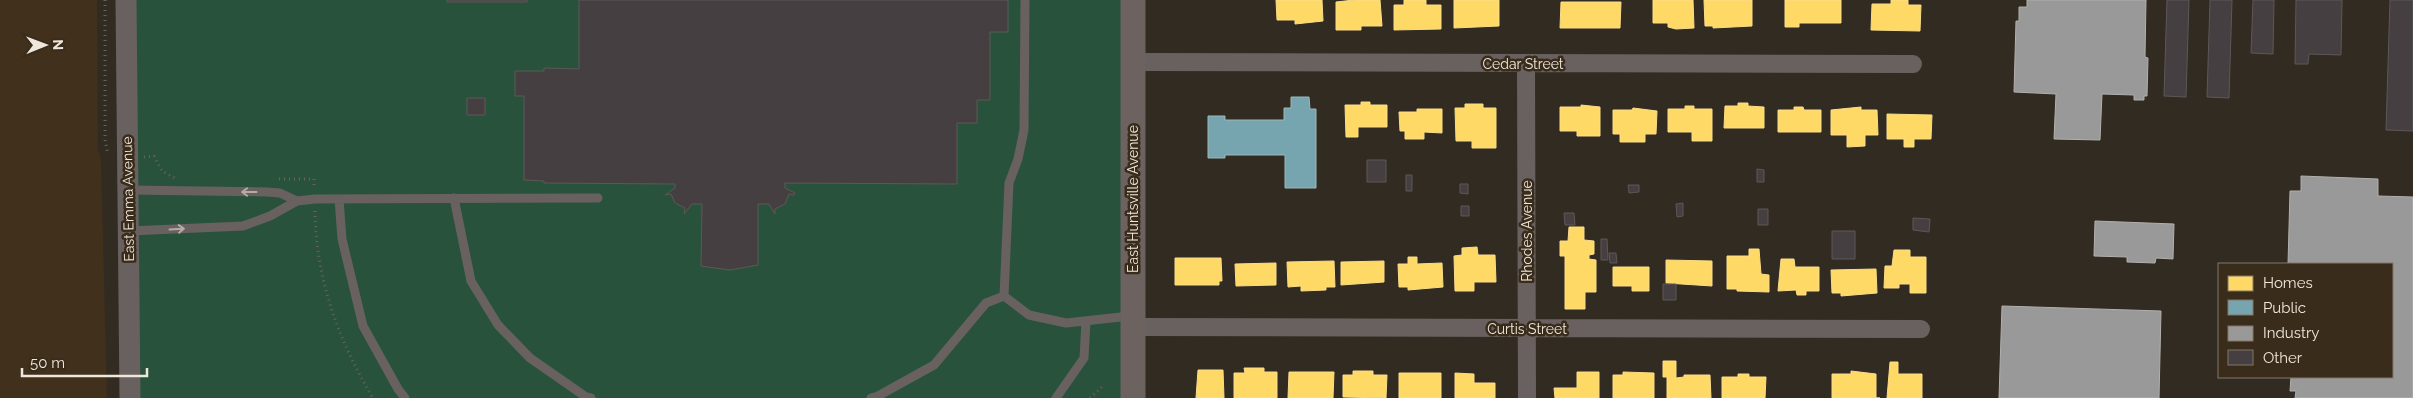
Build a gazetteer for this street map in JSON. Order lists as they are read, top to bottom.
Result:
{
  "streets": {
    "main road": ["East Huntsville Avenue"],
    "street": [
      "Cedar Street",
      "East Emma Avenue",
      "Rhodes Avenue",
      "Curtis Street"
    ]
  },
  "crossings": [
    ["Cedar Street", "East Huntsville Avenue"],
    ["Cedar Street", "Rhodes Avenue"],
    ["East Huntsville Avenue", "Curtis Street"],
    ["Rhodes Avenue", "Curtis Street"]
  ],
  "legend": [
    "Homes",
    "Public",
    "Industry",
    "Other"
  ],
  "scale_bar": "50 m",
  "north": "right"
}
